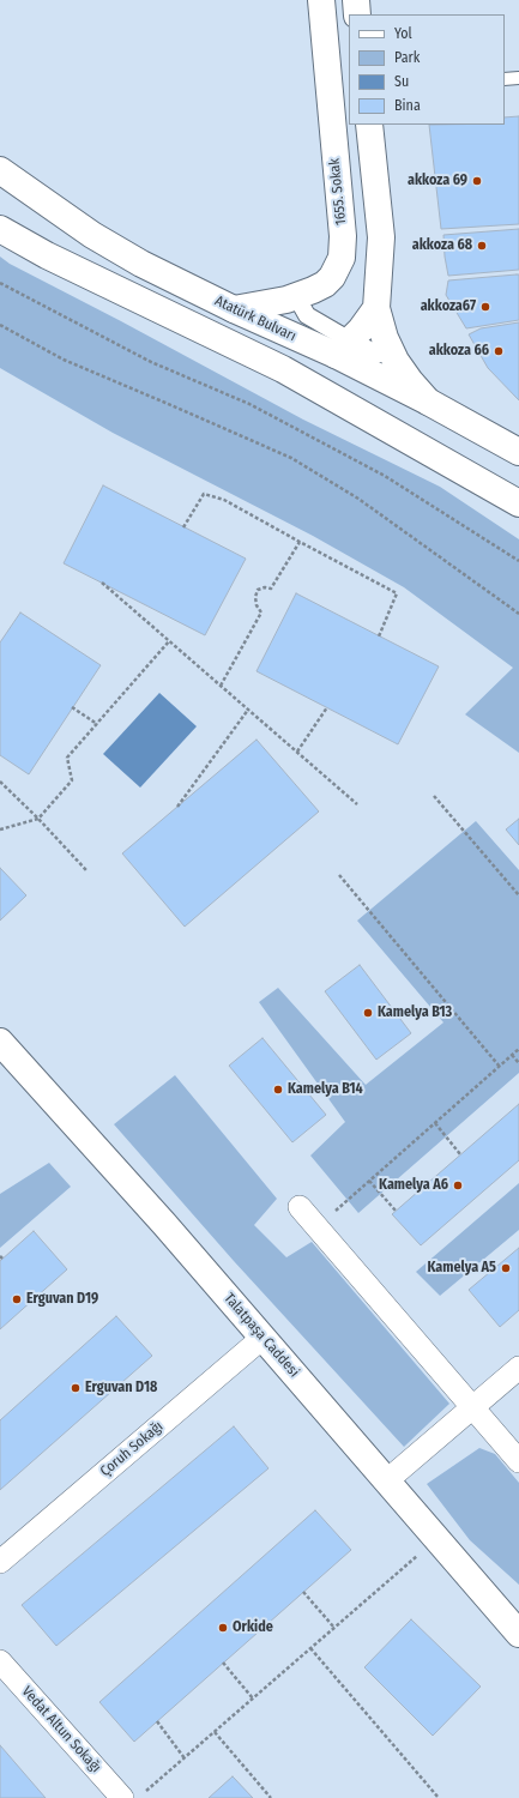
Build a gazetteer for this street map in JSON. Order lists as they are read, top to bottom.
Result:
{
  "streets": {
    "street": [
      "1655. Sokak",
      "Atatürk Bulvarı",
      "Talatpaşa Caddesi",
      "Çoruh Sokağı",
      "Vedat Altun Sokağı"
    ]
  },
  "crossings": [
    ["1655. Sokak", "Atatürk Bulvarı"],
    ["Talatpaşa Caddesi", "Çoruh Sokağı"]
  ],
  "places": [
    "akkoza 69",
    "akkoza 68",
    "akkoza67",
    "akkoza 66",
    "Kamelya B13",
    "Kamelya B14",
    "Kamelya A6",
    "Kamelya A5",
    "Erguvan D19",
    "Erguvan D18",
    "Orkide"
  ],
  "legend": [
    "Yol",
    "Park",
    "Su",
    "Bina"
  ]
}
